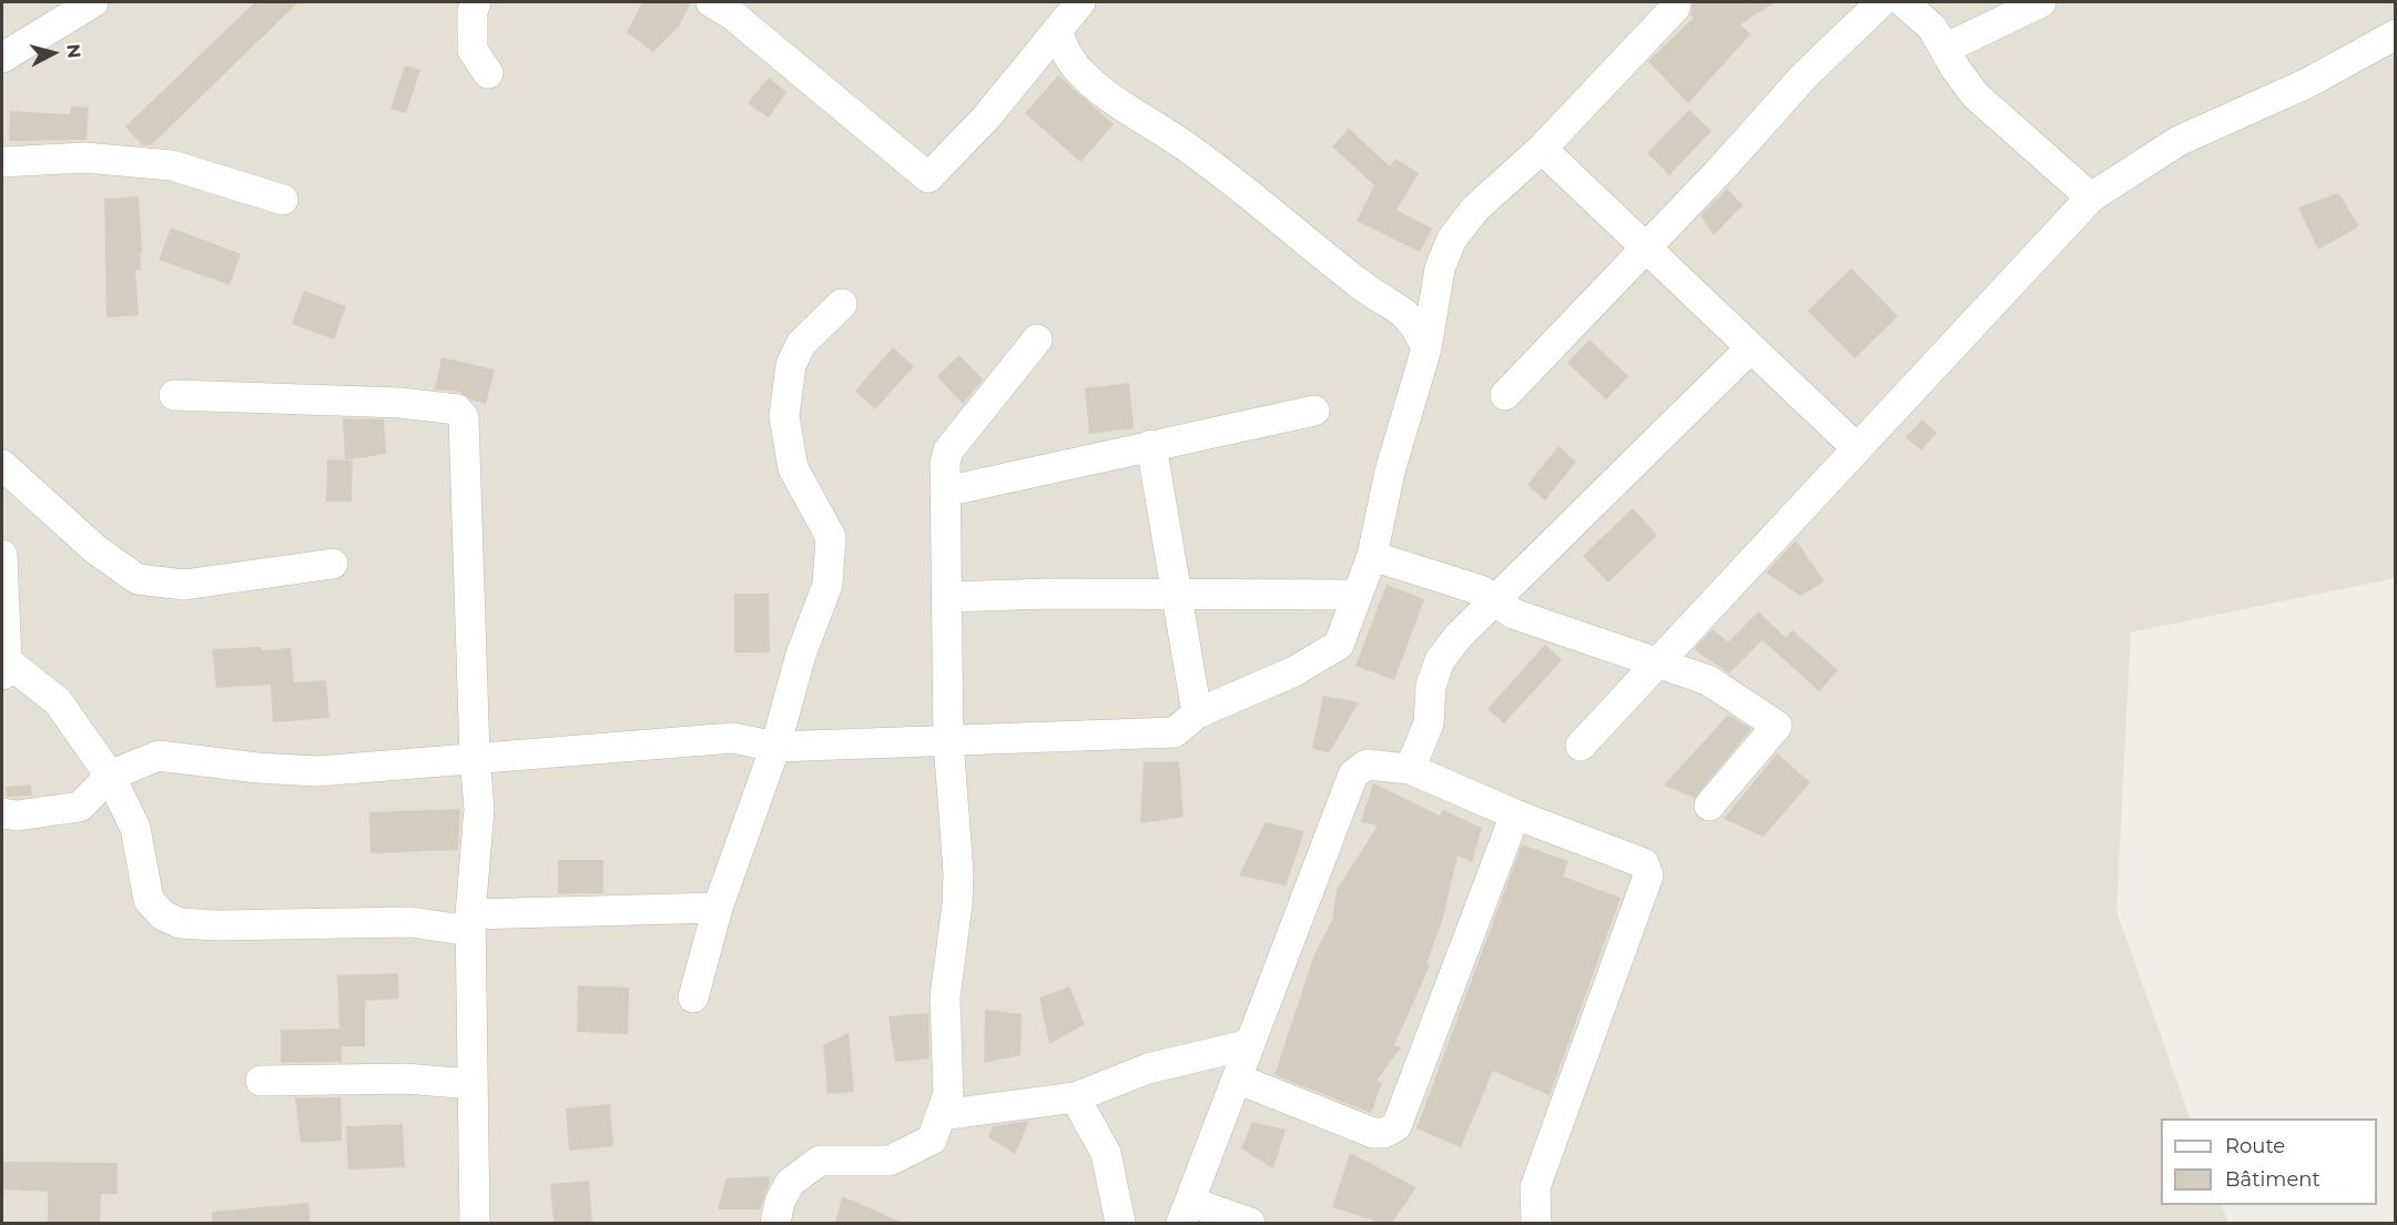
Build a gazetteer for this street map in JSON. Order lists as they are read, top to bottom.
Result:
{
  "legend": ["Route", "Bâtiment"],
  "north": "right"
}
